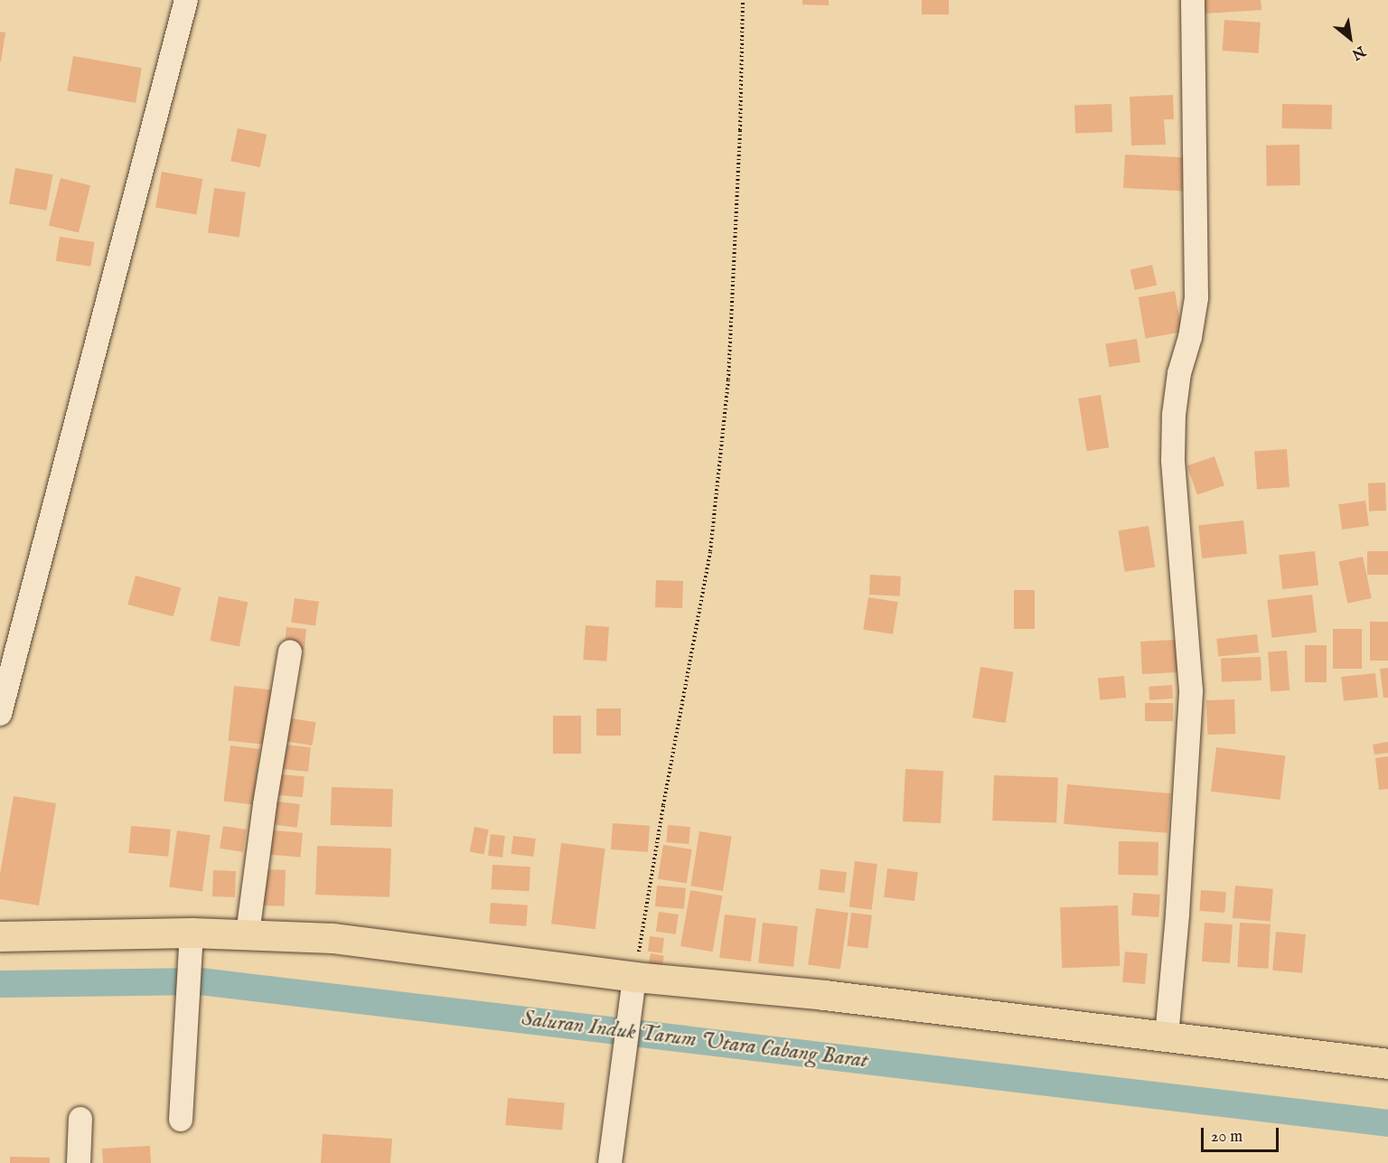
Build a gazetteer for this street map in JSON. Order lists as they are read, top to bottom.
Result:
{
  "water": ["Saluran Induk Tarum Utara Cabang Barat"],
  "scale_bar": "20 m",
  "north": "bottom right"
}
